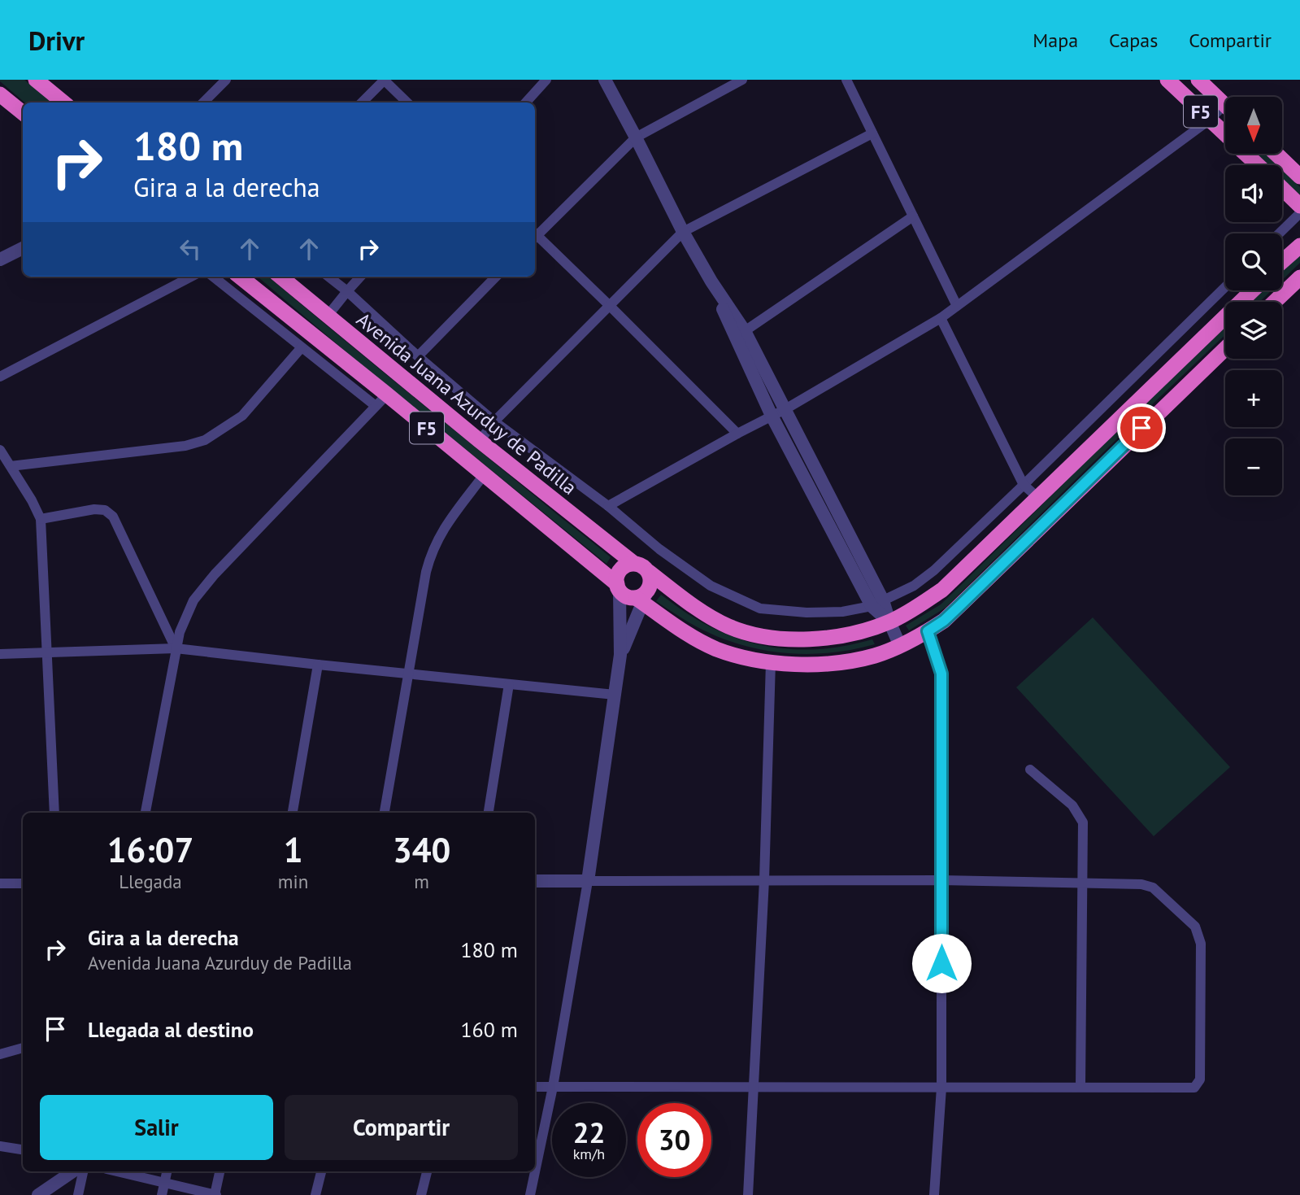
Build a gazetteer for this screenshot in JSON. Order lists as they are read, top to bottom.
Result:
{
  "streets": {
    "highway": ["F5", "Avenida Juana Azurduy de Padilla"]
  },
  "crossings": [
    ["F5", "Avenida Juana Azurduy de Padilla"]
  ],
  "north": "bottom",
  "page": {
    "header": "Drivr",
    "nav": ["Mapa", "Capas", "Compartir"],
    "map_buttons": ["+", "−"],
    "turn": ["180 m", "Gira a la derecha"],
    "eta": [
      "16:07",
      "Llegada",
      "1",
      "min",
      "340",
      "m"
    ],
    "list": [
      {
        "name": "Gira a la derecha",
        "note": "Avenida Juana Azurduy de Padilla",
        "value": "180 m"
      },
      {
        "name": "Llegada al destino",
        "value": "160 m"
      }
    ],
    "buttons": ["Salir", "Compartir"],
    "speed": "22 km/h",
    "limit": "30"
  }
}
